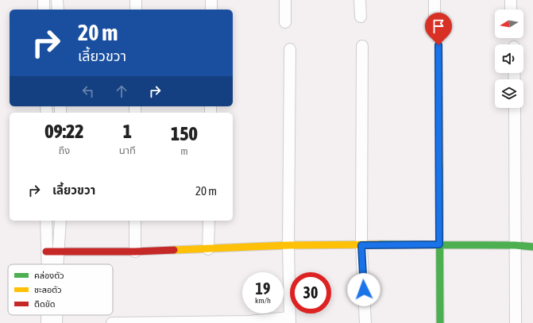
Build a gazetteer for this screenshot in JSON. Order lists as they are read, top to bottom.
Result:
{
  "legend": ["คล่องตัว", "ชะลอตัว", "ติดขัด"],
  "north": "left",
  "page": {
    "turn": ["20 m", "เลี้ยวขวา"],
    "eta": [
      "09:22",
      "ถึง",
      "1",
      "นาที",
      "150",
      "m"
    ],
    "list": [
      {
        "name": "เลี้ยวขวา",
        "value": "20 m"
      }
    ],
    "speed": "19 km/h",
    "limit": "30"
  }
}
